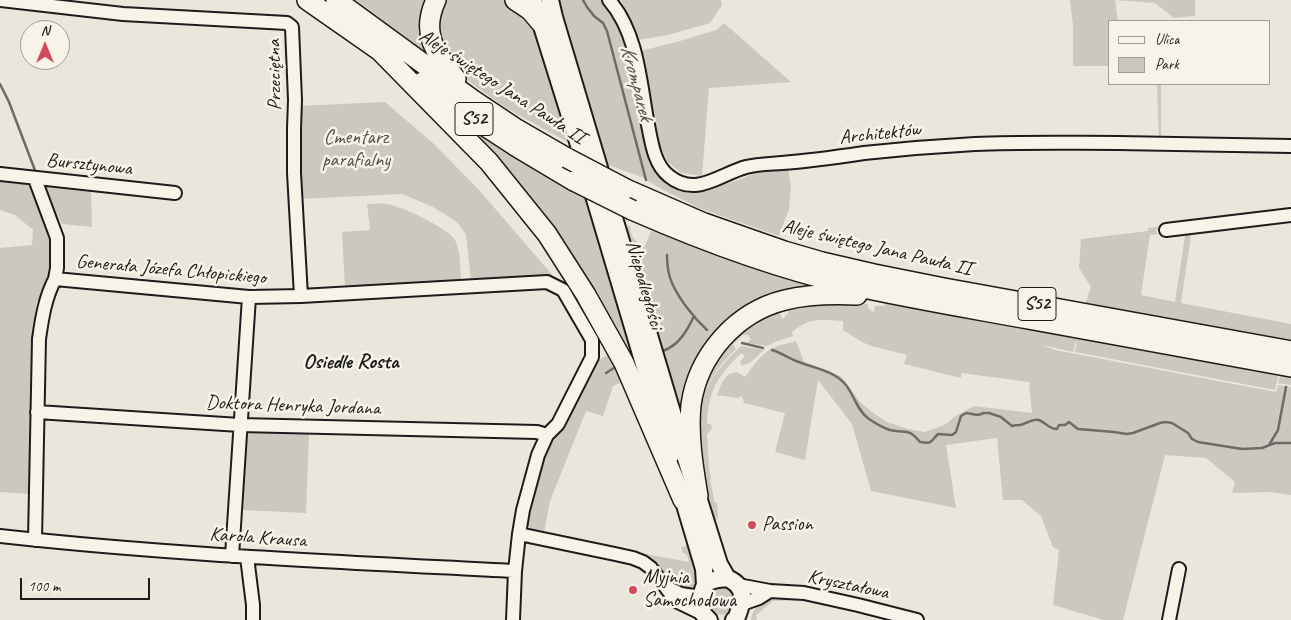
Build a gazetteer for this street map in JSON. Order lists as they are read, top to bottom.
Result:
{
  "streets": {
    "highway": ["Aleje świętego Jana Pawła II", "S52"],
    "main road": ["Niepodległości"],
    "street": [
      "Przeciętna",
      "Architektów",
      "Bursztynowa",
      "Generała Józefa Chłopickiego",
      "Doktora Henryka Jordana",
      "Karola Krausa",
      "Kryształowa"
    ]
  },
  "crossings": [
    ["Przeciętna", "Generała Józefa Chłopickiego"],
    ["Aleje świętego Jana Pawła II", "S52"],
    ["Generała Józefa Chłopickiego", "Doktora Henryka Jordana"],
    ["Generała Józefa Chłopickiego", "Karola Krausa"],
    ["Niepodległości", "Kryształowa"]
  ],
  "districts": ["Osiedle Rosta"],
  "water": ["Kromparek"],
  "parks": ["Cmentarz parafialny"],
  "places": ["Passion", "Myjnia Samochodowa"],
  "legend": ["Ulica", "Park"],
  "scale_bar": "100 m",
  "north": "top"
}
